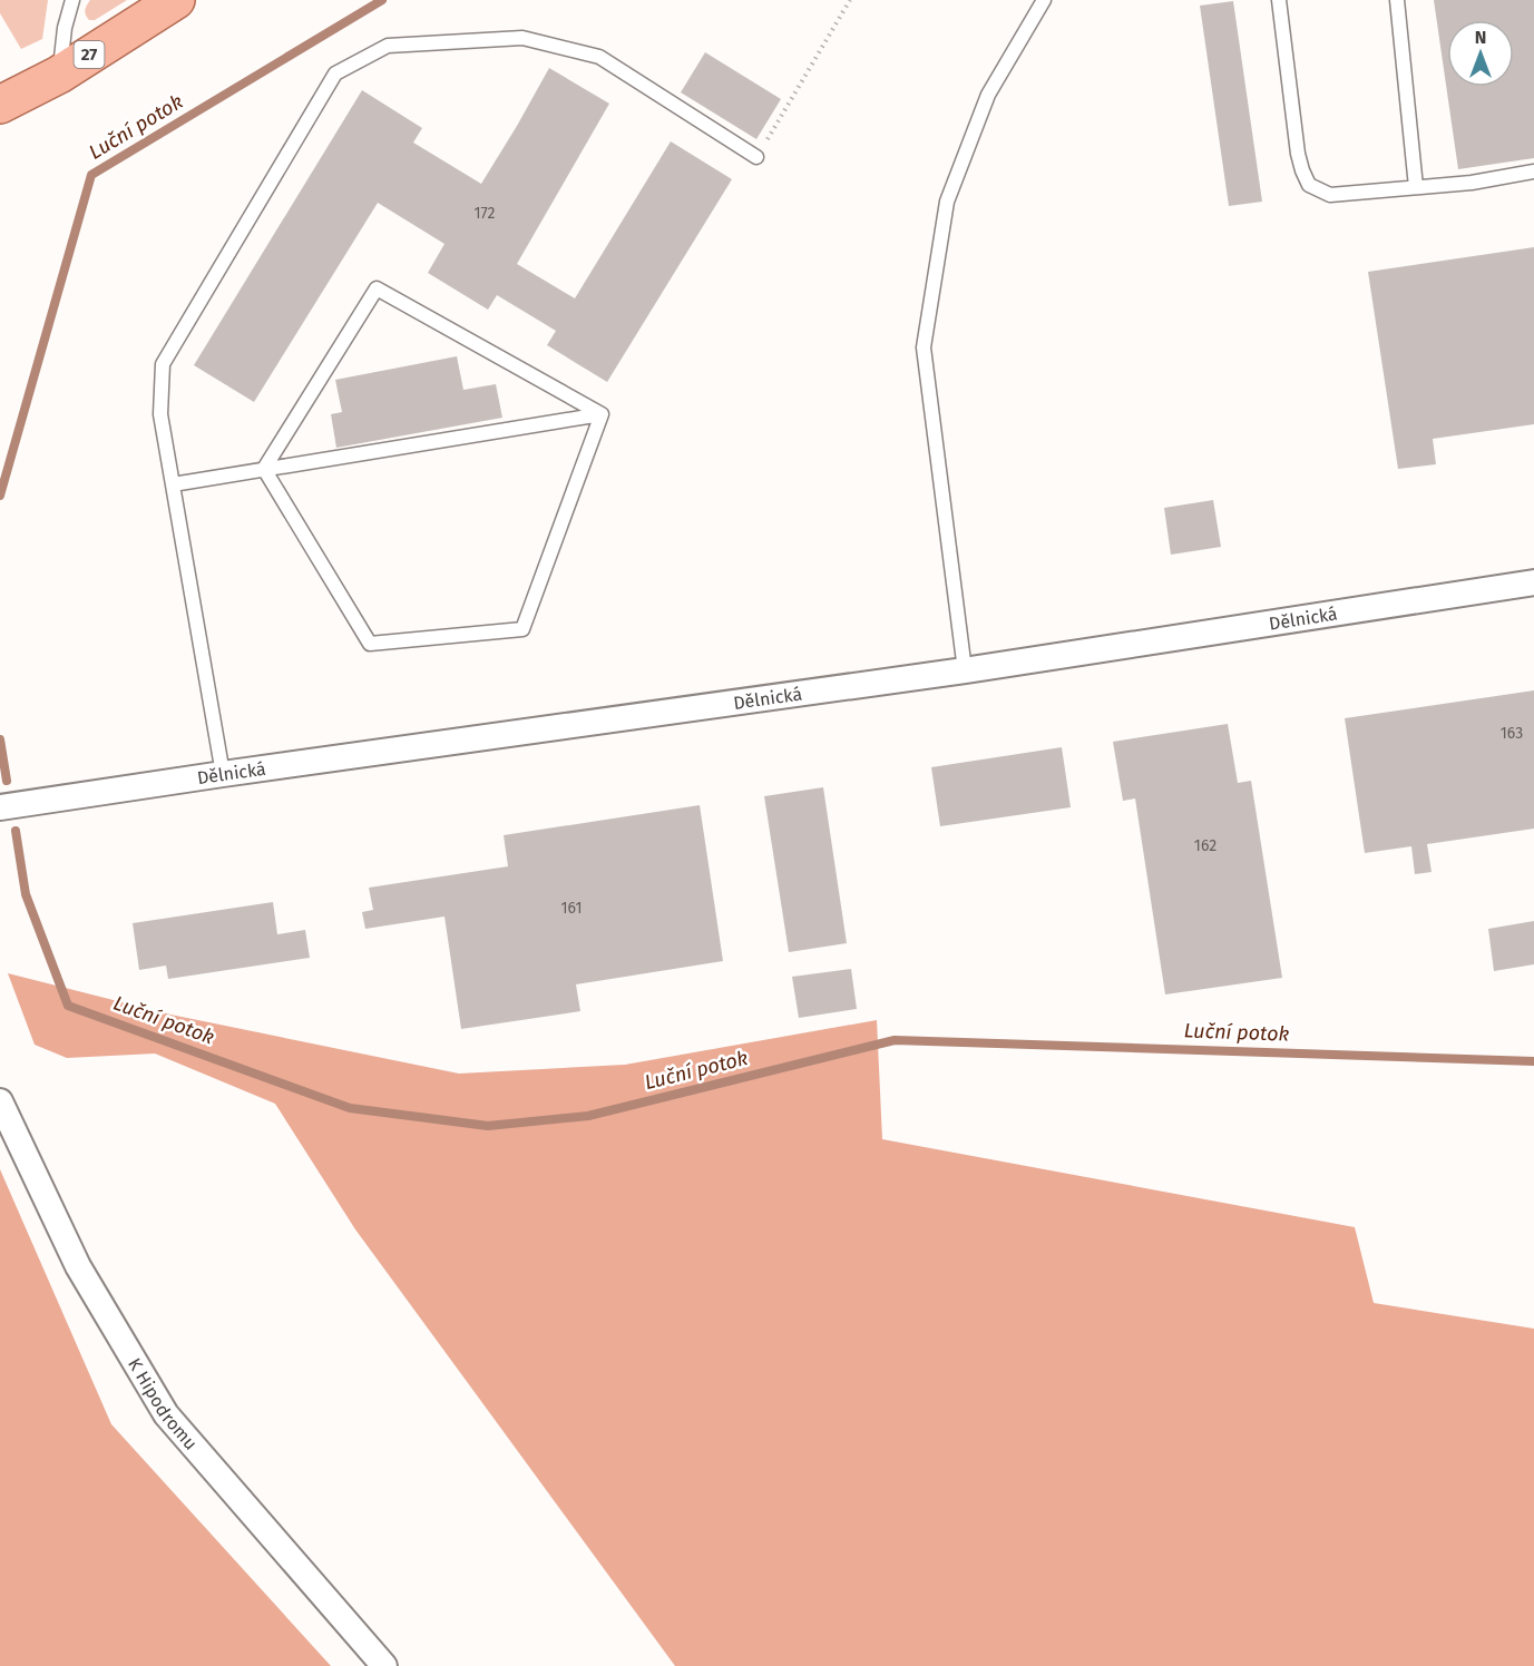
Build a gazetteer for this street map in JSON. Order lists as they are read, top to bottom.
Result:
{
  "streets": {
    "main road": ["27"],
    "street": ["Dělnická", "K Hipodromu"]
  },
  "water": ["Luční potok"],
  "house_numbers": [
    "172",
    "163",
    "162",
    "161"
  ],
  "north": "top"
}
